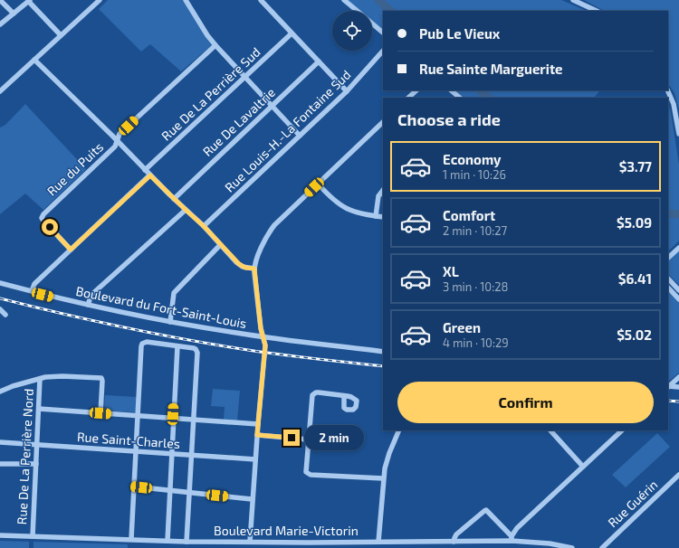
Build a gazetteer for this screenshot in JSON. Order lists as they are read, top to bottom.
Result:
{
  "streets": {
    "street": [
      "Rue De La Perrière Sud",
      "Rue De Lavaltrie",
      "Rue Louis-H.-La Fontaine Sud",
      "Rue du Puits",
      "Boulevard du Fort-Saint-Louis",
      "Rue Saint-Charles",
      "Rue De La Perrière Nord",
      "Rue Guérin",
      "Boulevard Marie-Victorin"
    ]
  },
  "crossings": [
    ["Rue Saint-Charles", "Rue De La Perrière Nord"],
    ["Rue De La Perrière Nord", "Boulevard Marie-Victorin"]
  ],
  "page": {
    "banner": ["Pub Le Vieux", "Rue Sainte Marguerite"],
    "heading": "Choose a ride",
    "list": [
      {
        "name": "Economy",
        "note": "1 min · 10:26",
        "value": "$3.77"
      },
      {
        "name": "Comfort",
        "note": "2 min · 10:27",
        "value": "$5.09"
      },
      {
        "name": "XL",
        "note": "3 min · 10:28",
        "value": "$6.41"
      },
      {
        "name": "Green",
        "note": "4 min · 10:29",
        "value": "$5.02"
      }
    ],
    "buttons": "Confirm",
    "bubble": "2 min"
  }
}
